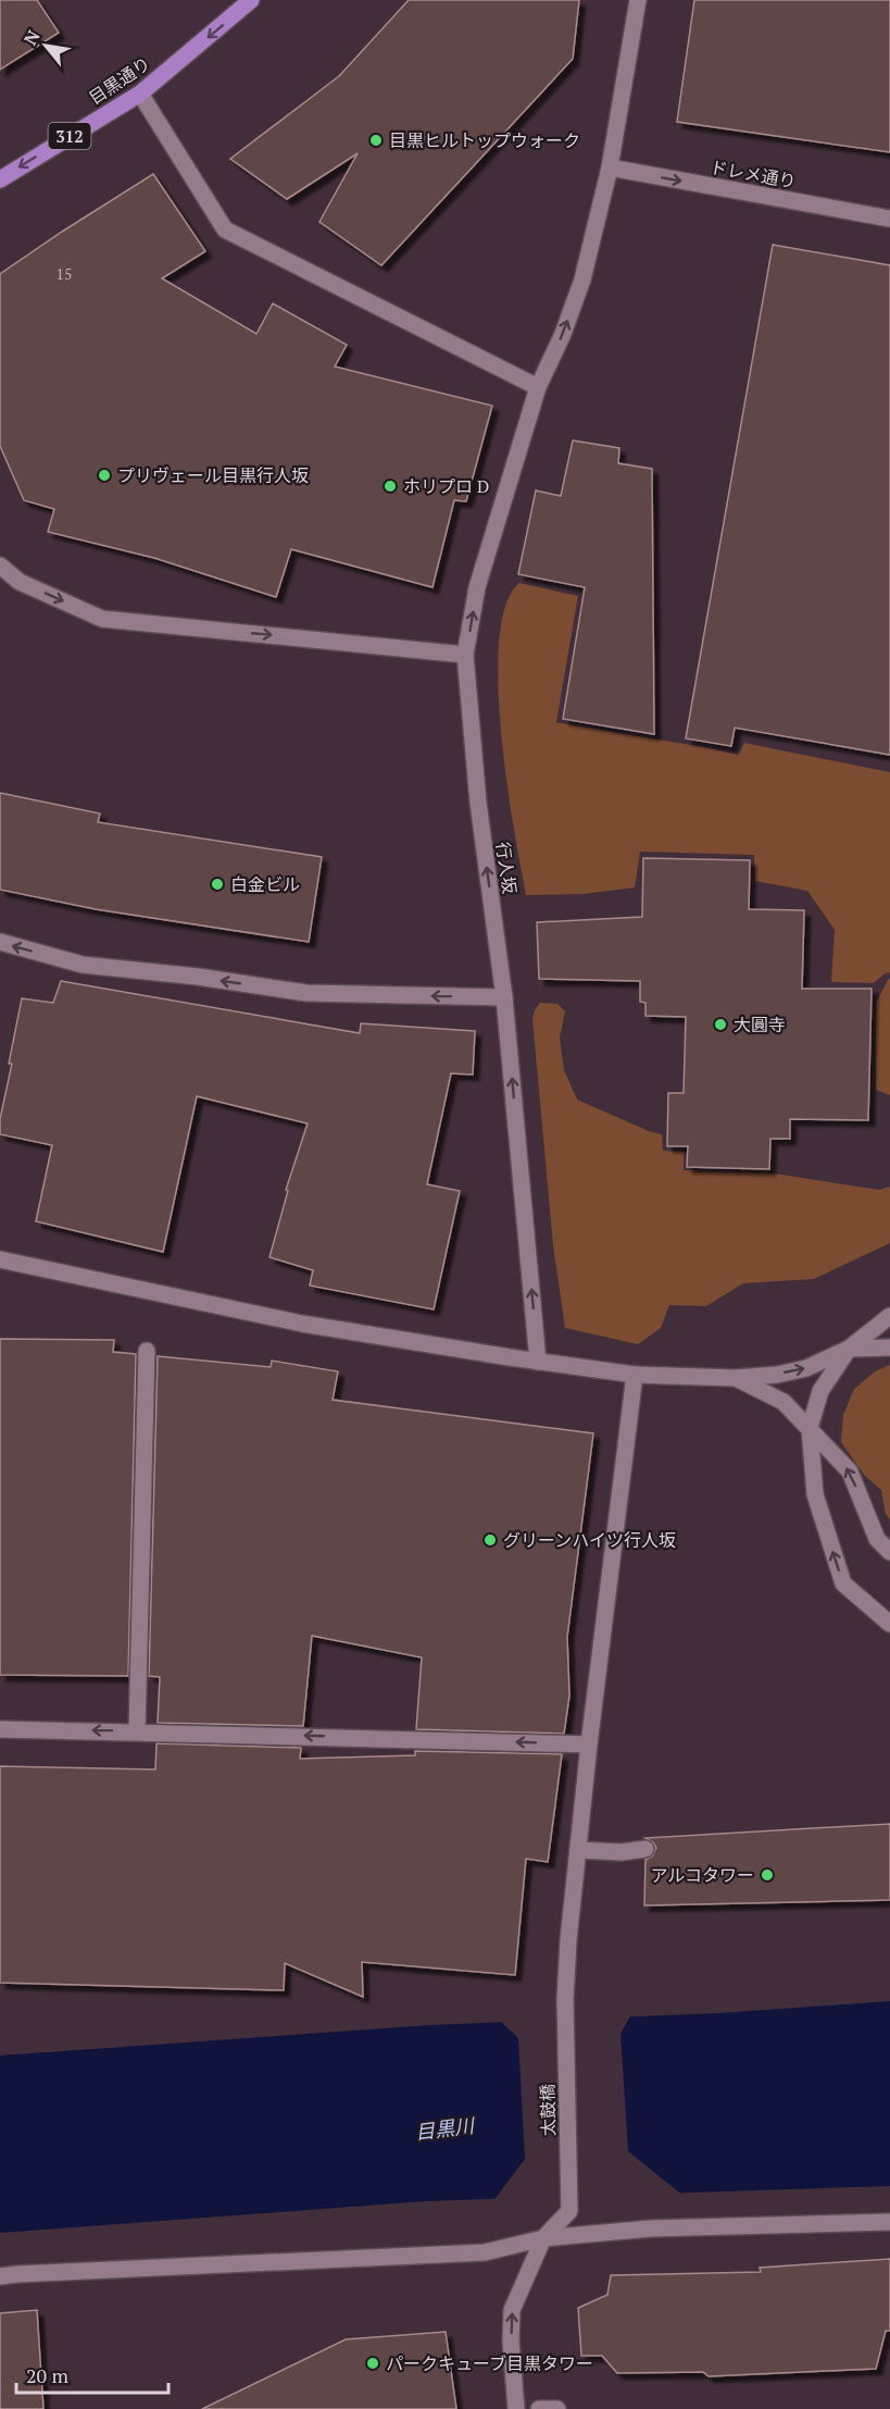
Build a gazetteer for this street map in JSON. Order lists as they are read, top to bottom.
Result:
{
  "streets": {
    "main road": ["目黒通り", "312"],
    "street": ["ドレメ通り", "行人坂", "太鼓橋"]
  },
  "crossings": [
    ["ドレメ通り", "行人坂"]
  ],
  "one_way": ["目黒通り", "ドレメ通り", "行人坂"],
  "water": ["目黒川"],
  "places": [
    "目黒ヒルトップウォーク",
    "プリヴェール目黒行人坂",
    "ホリプロ D",
    "白金ビル",
    "大圓寺",
    "グリーンハイツ行人坂",
    "アルコタワー",
    "パークキューブ目黒タワー"
  ],
  "house_numbers": ["15"],
  "scale_bar": "20 m",
  "north": "top left"
}
